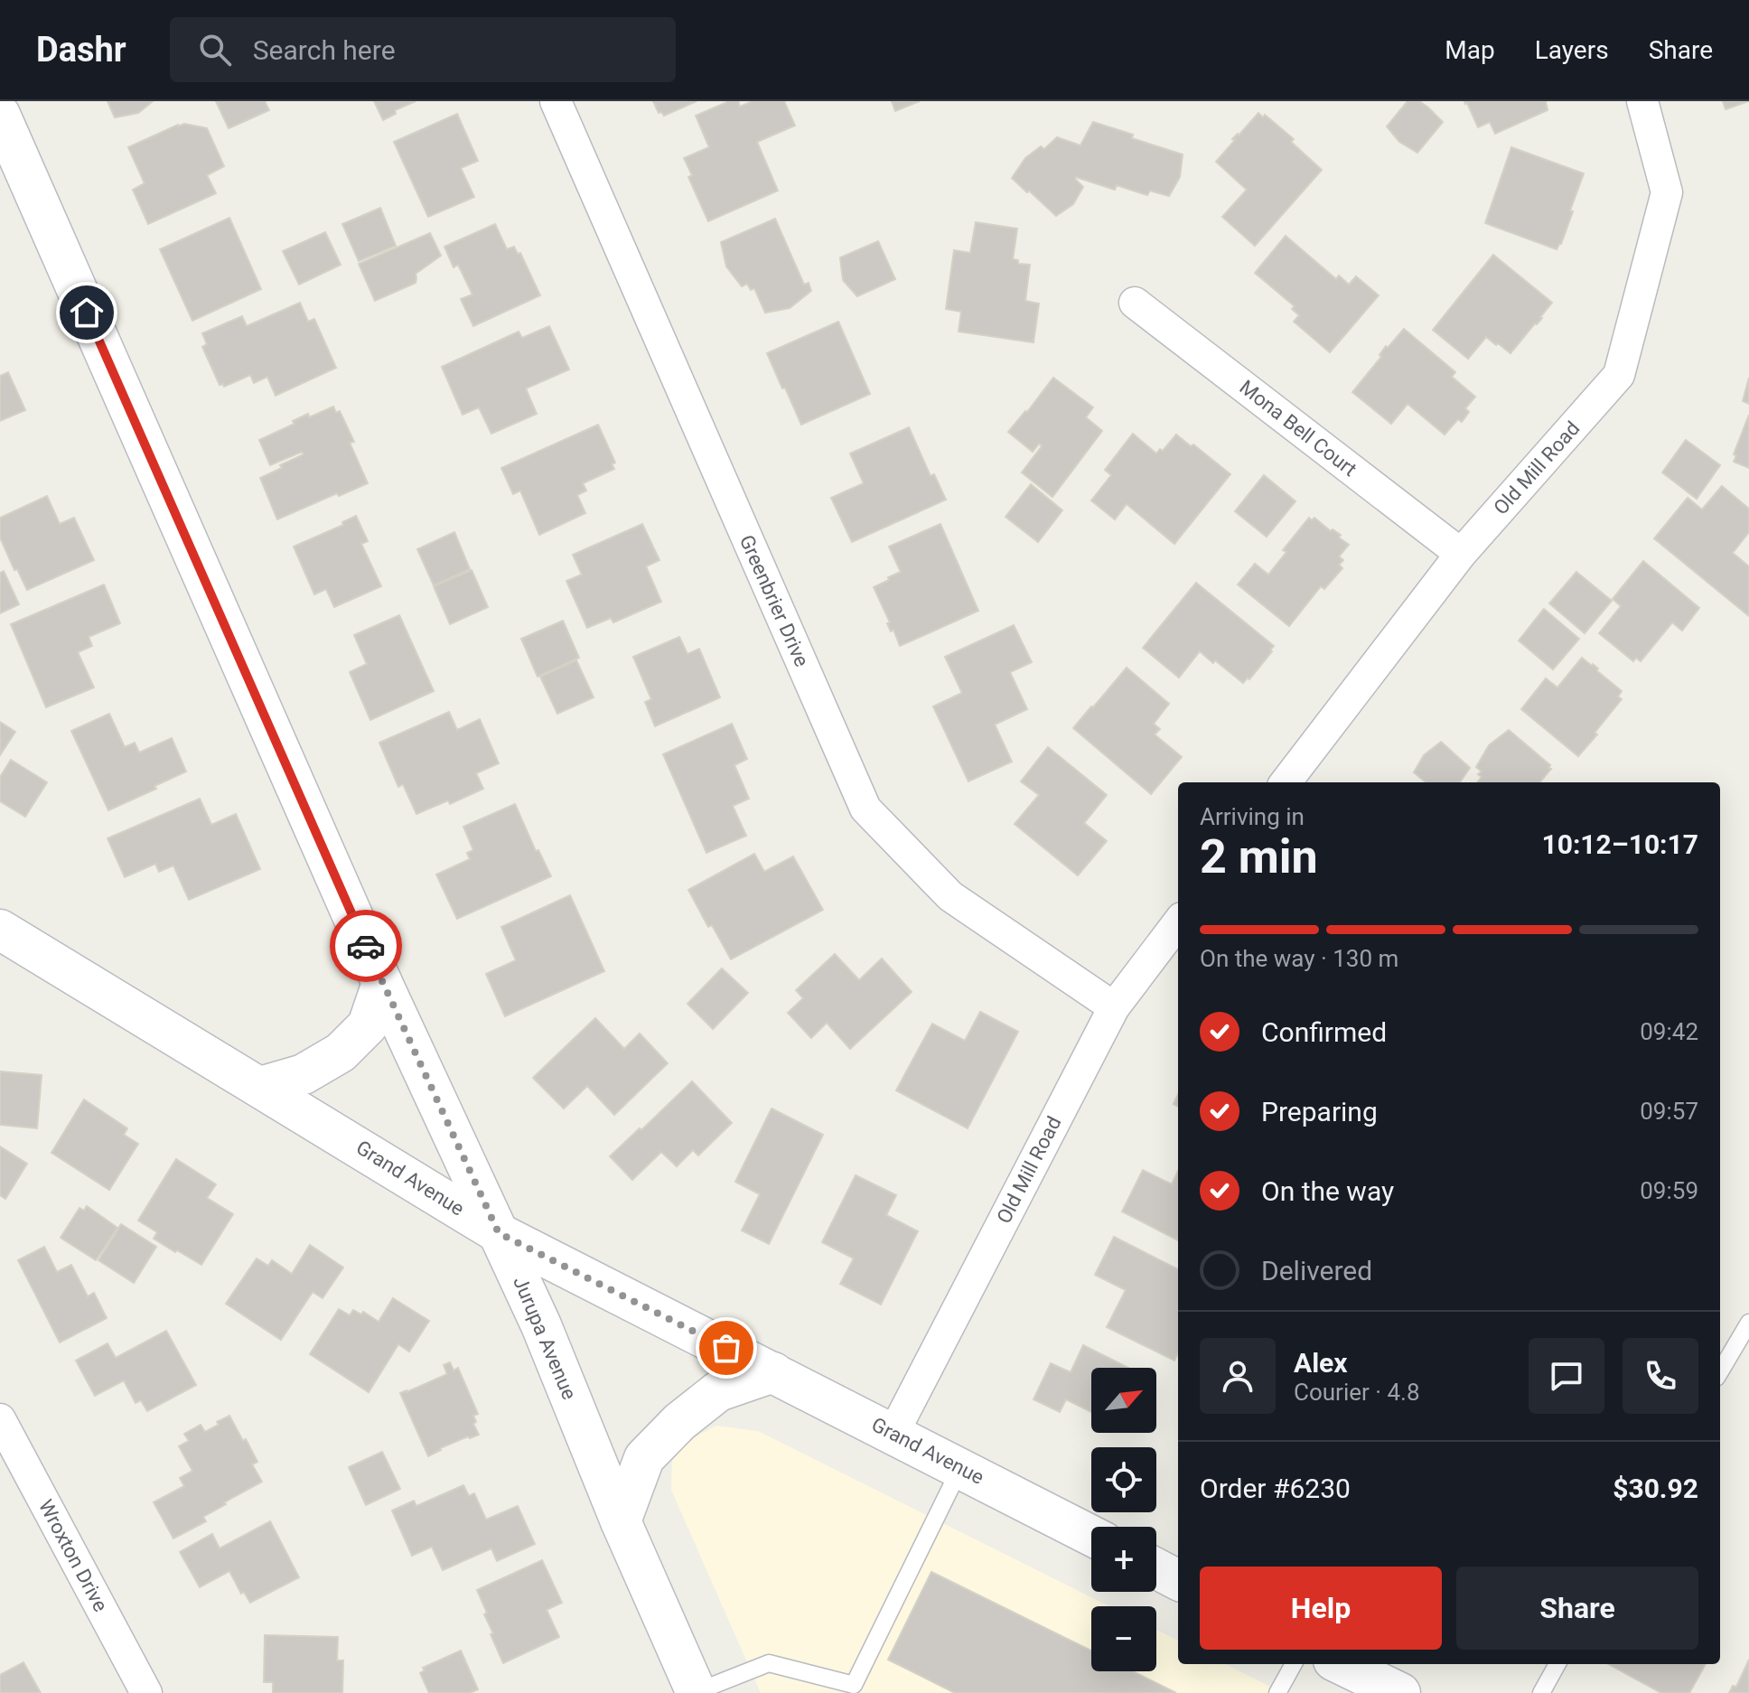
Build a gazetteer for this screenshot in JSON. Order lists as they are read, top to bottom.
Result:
{
  "streets": {
    "main road": ["Grand Avenue", "Jurupa Avenue"],
    "street": [
      "Mona Bell Court",
      "Old Mill Road",
      "Greenbrier Drive",
      "Wroxton Drive"
    ]
  },
  "crossings": [
    ["Mona Bell Court", "Old Mill Road"],
    ["Old Mill Road", "Greenbrier Drive"],
    ["Old Mill Road", "Grand Avenue"],
    ["Grand Avenue", "Jurupa Avenue"]
  ],
  "north": "top right",
  "page": {
    "header": "Dashr",
    "search": "Search here",
    "nav": ["Map", "Layers", "Share"],
    "heading": ["2 min", "Arriving in", "10:12–10:17"],
    "panel": [
      "Alex",
      "Courier · 4.8",
      "Order #6230",
      "$30.92"
    ],
    "bar": "On the way · 130 m",
    "list": [
      ["Confirmed", "09:42"],
      ["Preparing", "09:57"],
      ["On the way", "09:59"],
      "Delivered"
    ],
    "map_buttons": ["+", "−"],
    "buttons": ["Help", "Share"]
  }
}
